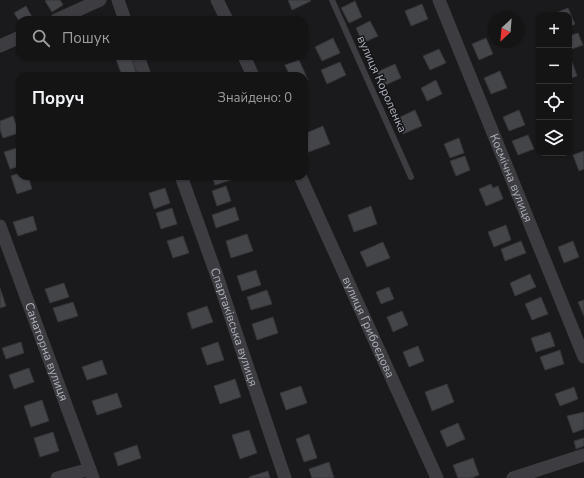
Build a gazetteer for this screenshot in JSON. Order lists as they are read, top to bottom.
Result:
{
  "streets": {
    "street": [
      "Космічна вулиця",
      "Спартаківська вулиця",
      "вулиця Грибоєдова",
      "Санаторна вулиця"
    ],
    "lane": ["вулиця Короленка"]
  },
  "north": "bottom left",
  "page": {
    "map_buttons": ["+", "−"],
    "search": "Пошук",
    "heading": ["Поруч", "Знайдено: 0"]
  }
}
